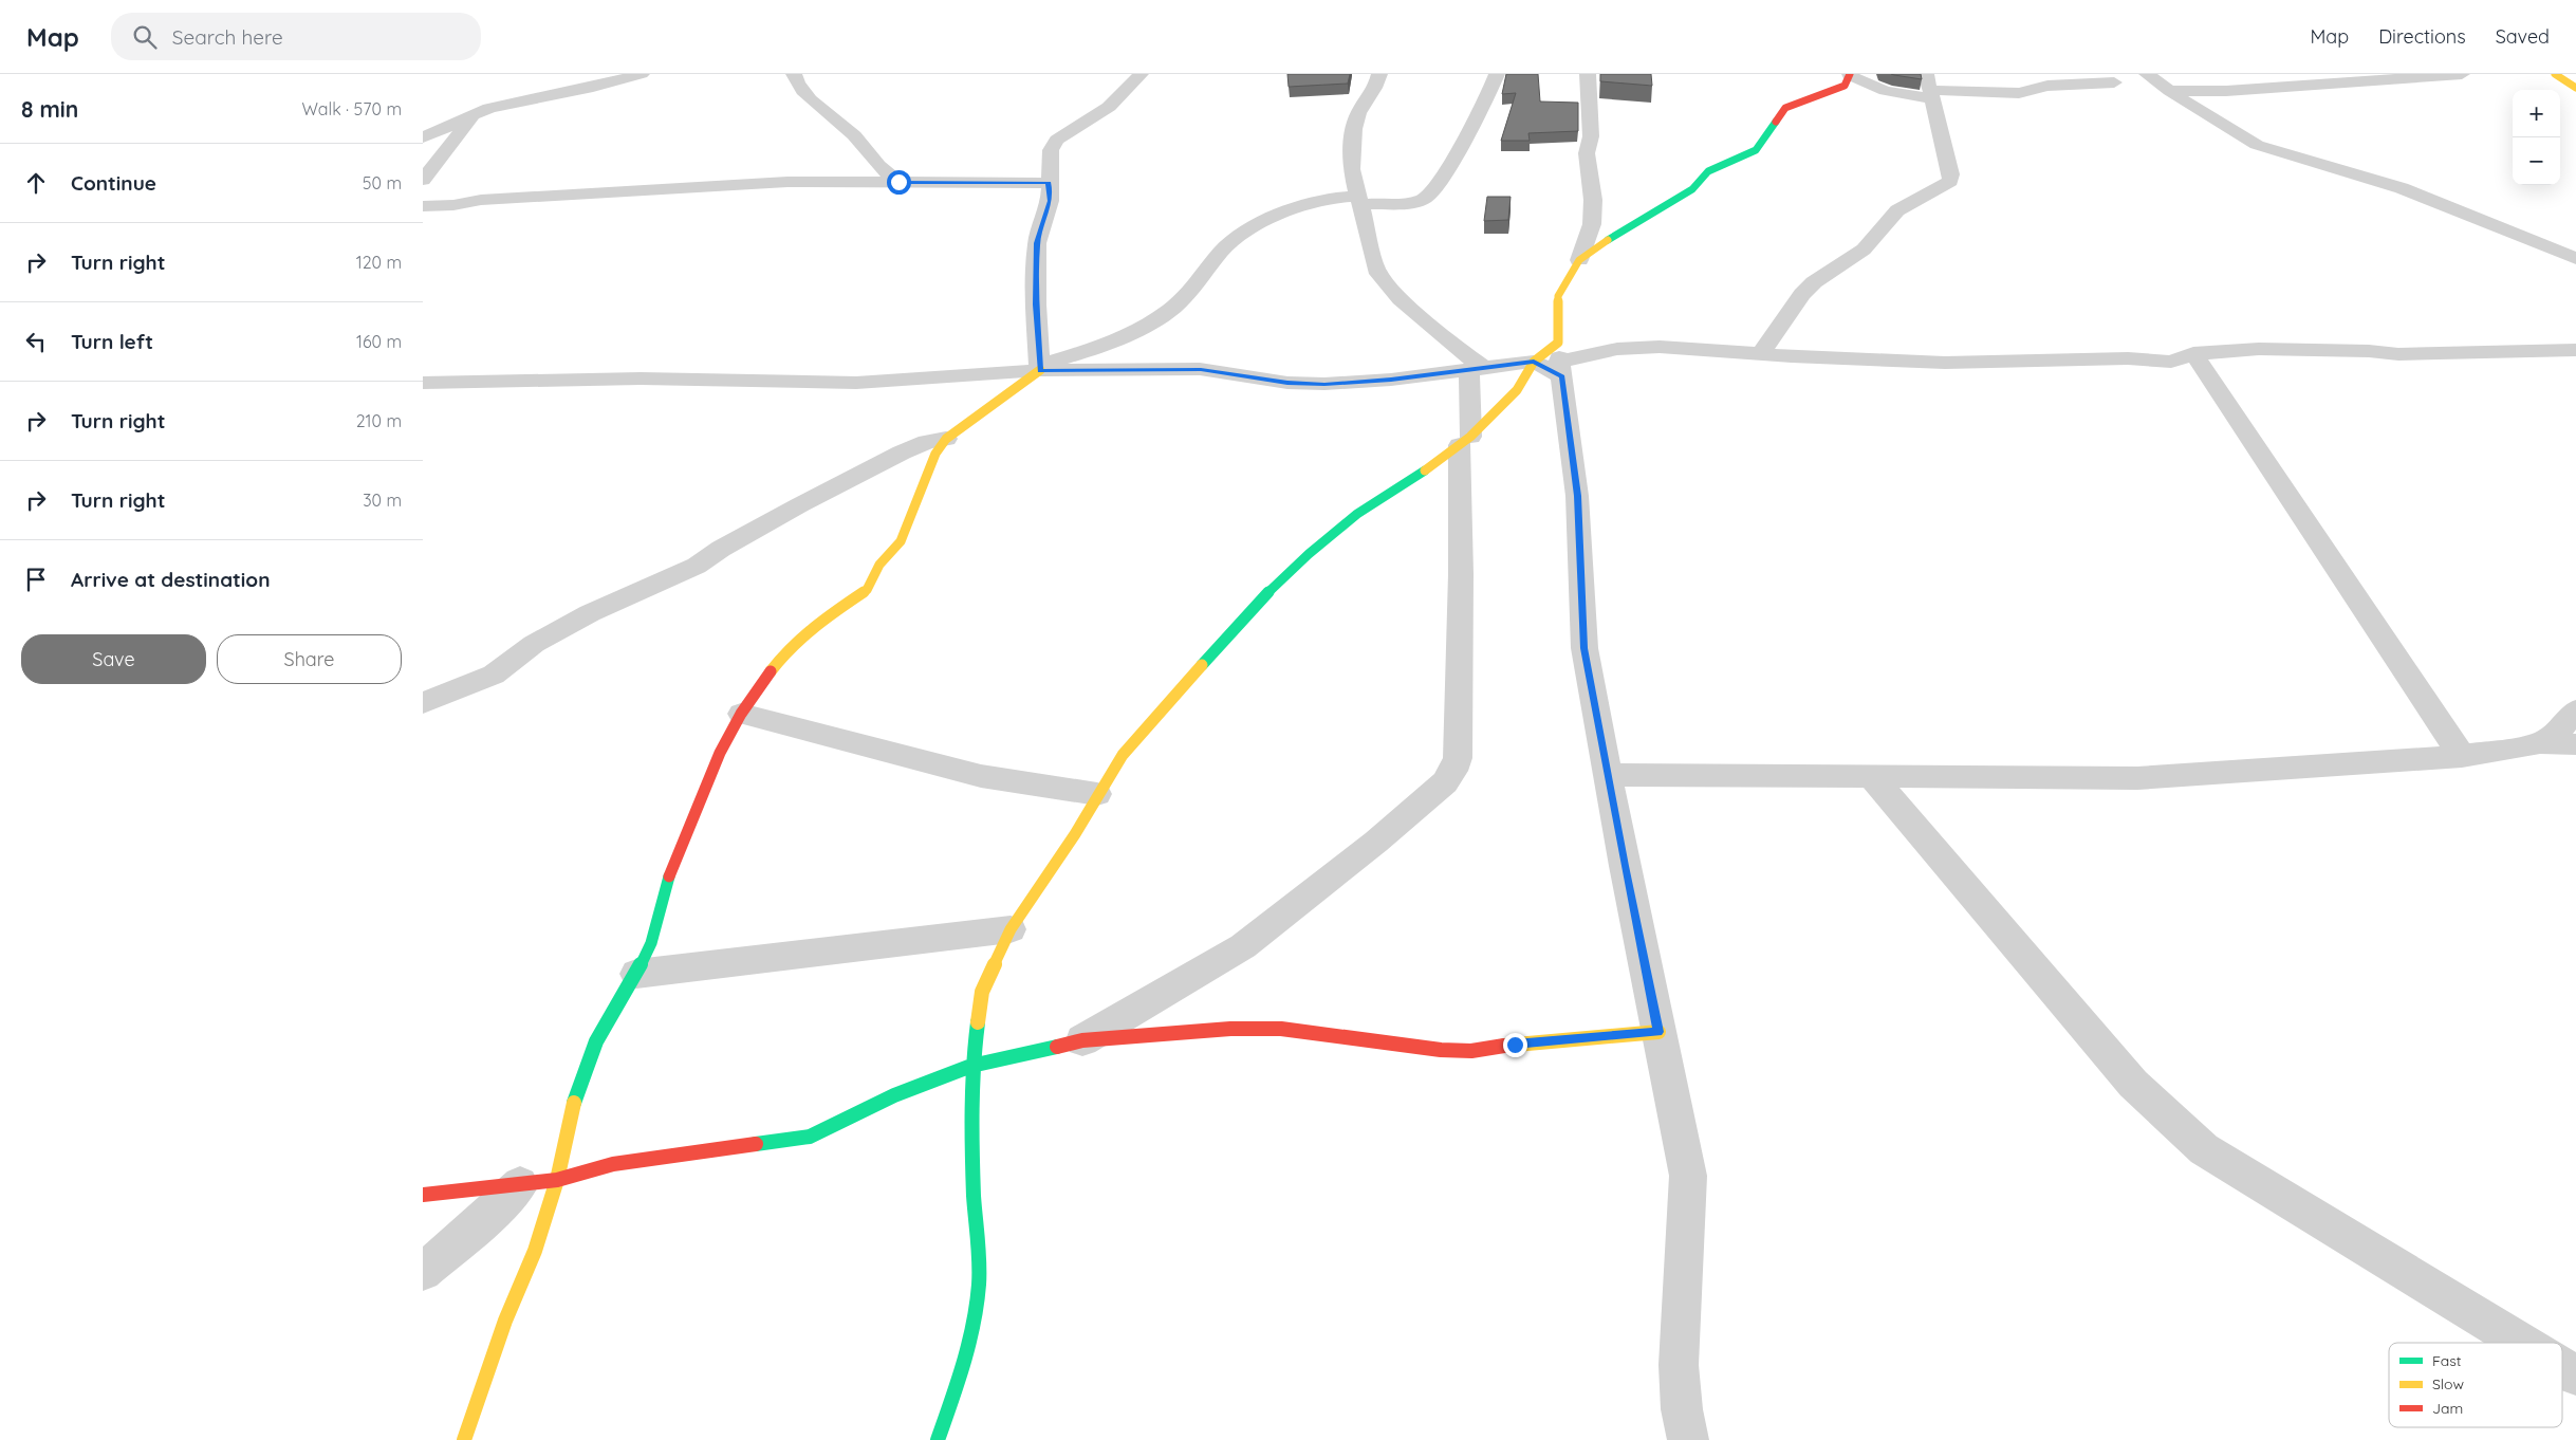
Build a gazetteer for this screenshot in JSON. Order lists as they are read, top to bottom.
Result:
{
  "legend": ["Fast", "Slow", "Jam"],
  "page": {
    "header": "Map",
    "search": "Search here",
    "nav": ["Map", "Directions", "Saved"],
    "heading": ["8 min", "Walk · 570 m"],
    "map_buttons": ["+", "−"],
    "list": [
      ["Continue", "50 m"],
      ["Turn right", "120 m"],
      ["Turn left", "160 m"],
      ["Turn right", "210 m"],
      ["Turn right", "30 m"],
      "Arrive at destination"
    ],
    "buttons": ["Save", "Share"]
  }
}
